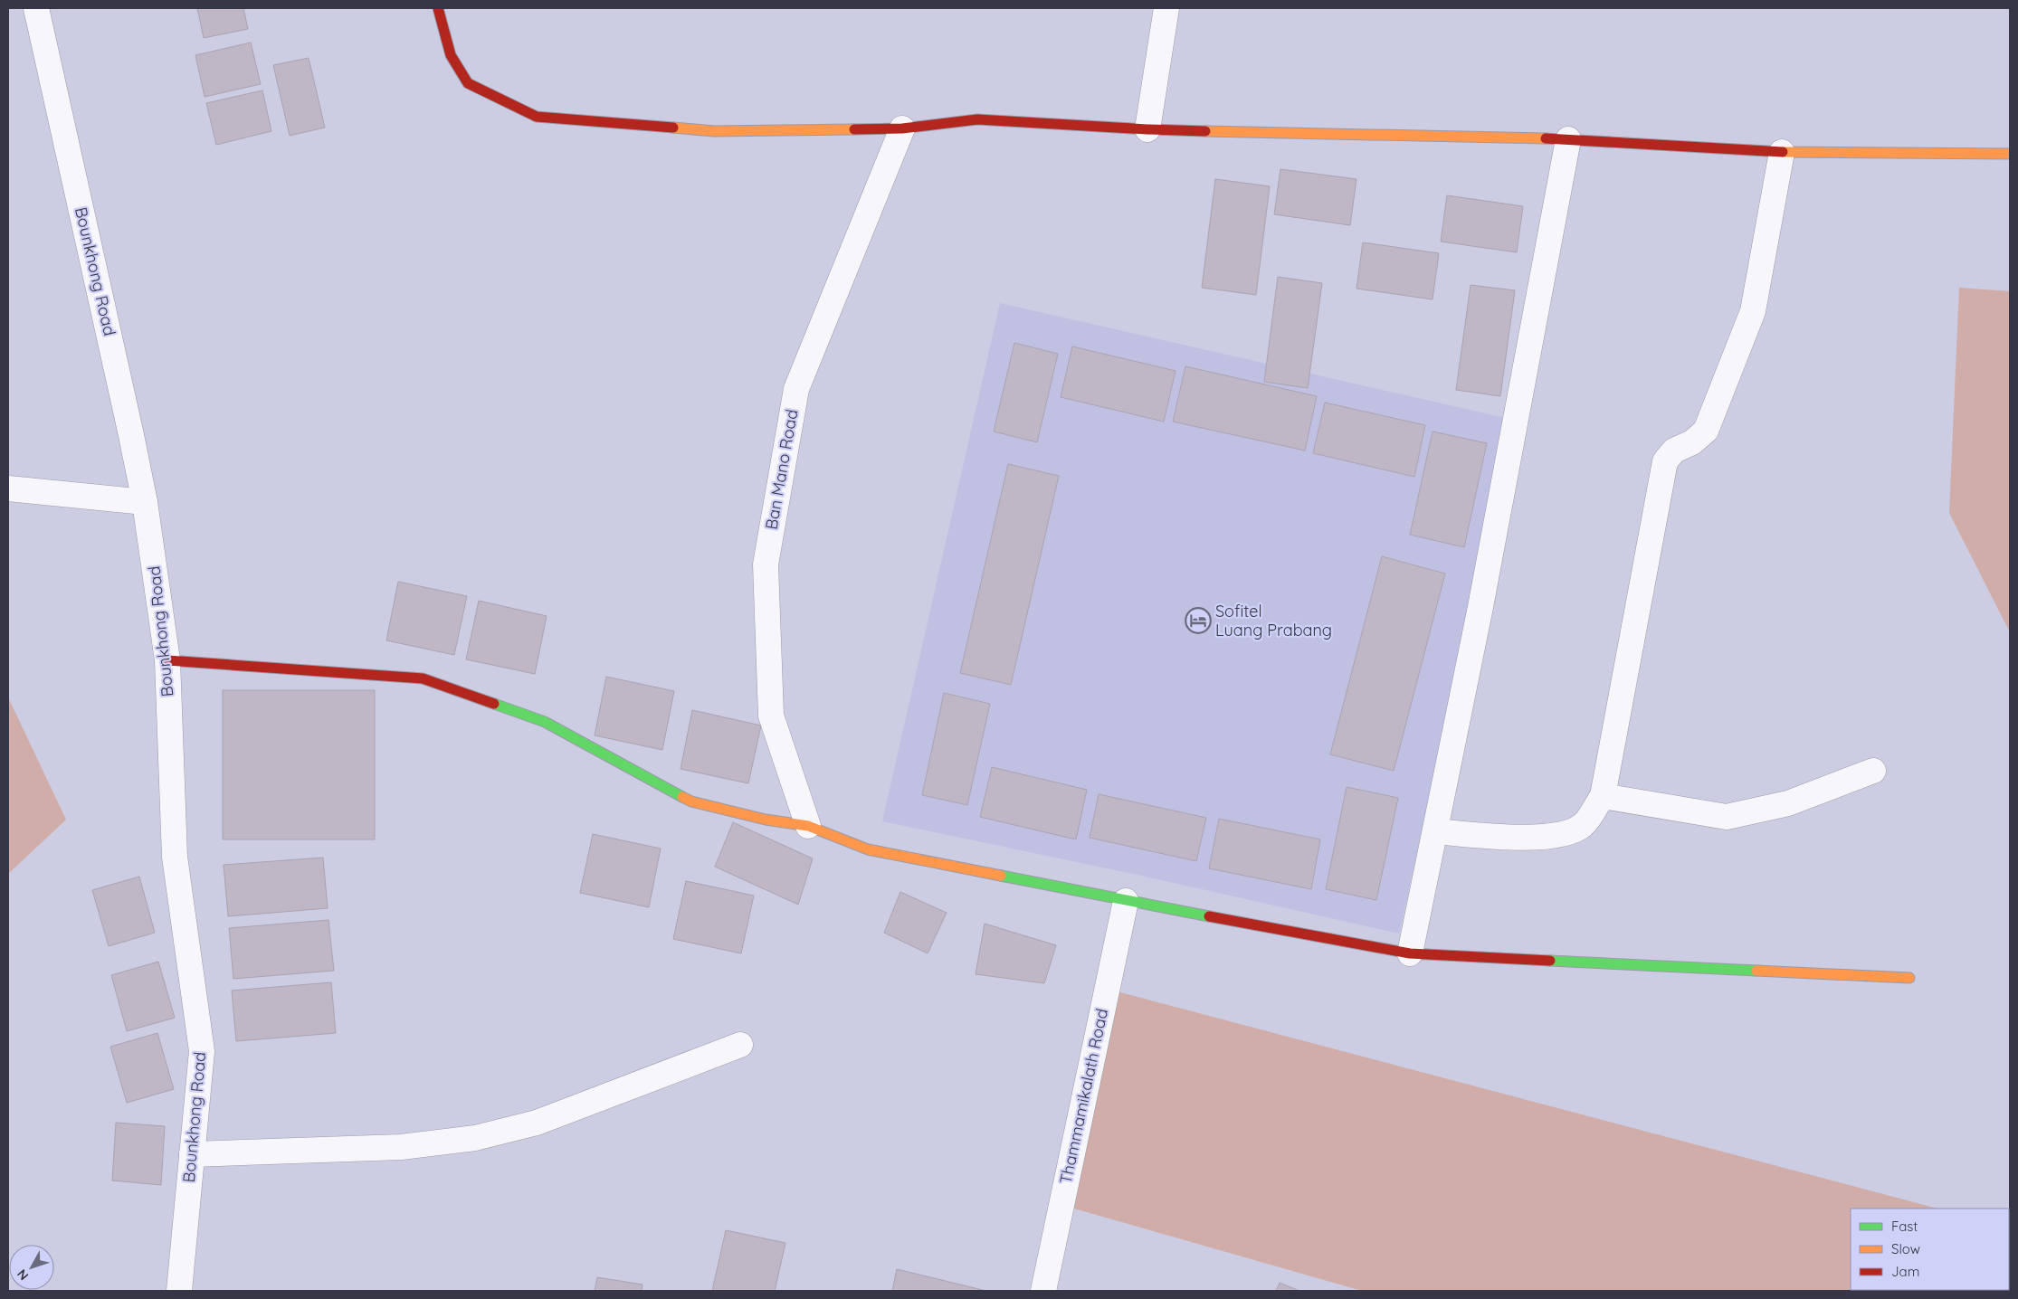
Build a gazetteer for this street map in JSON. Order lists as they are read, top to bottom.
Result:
{
  "streets": {
    "street": ["Bounkhong Road", "Ban Mano Road", "Thammamikalath Road"]
  },
  "places": {
    "hotel": ["Sofitel Luang Prabang"]
  },
  "legend": ["Fast", "Slow", "Jam"],
  "north": "bottom left"
}
